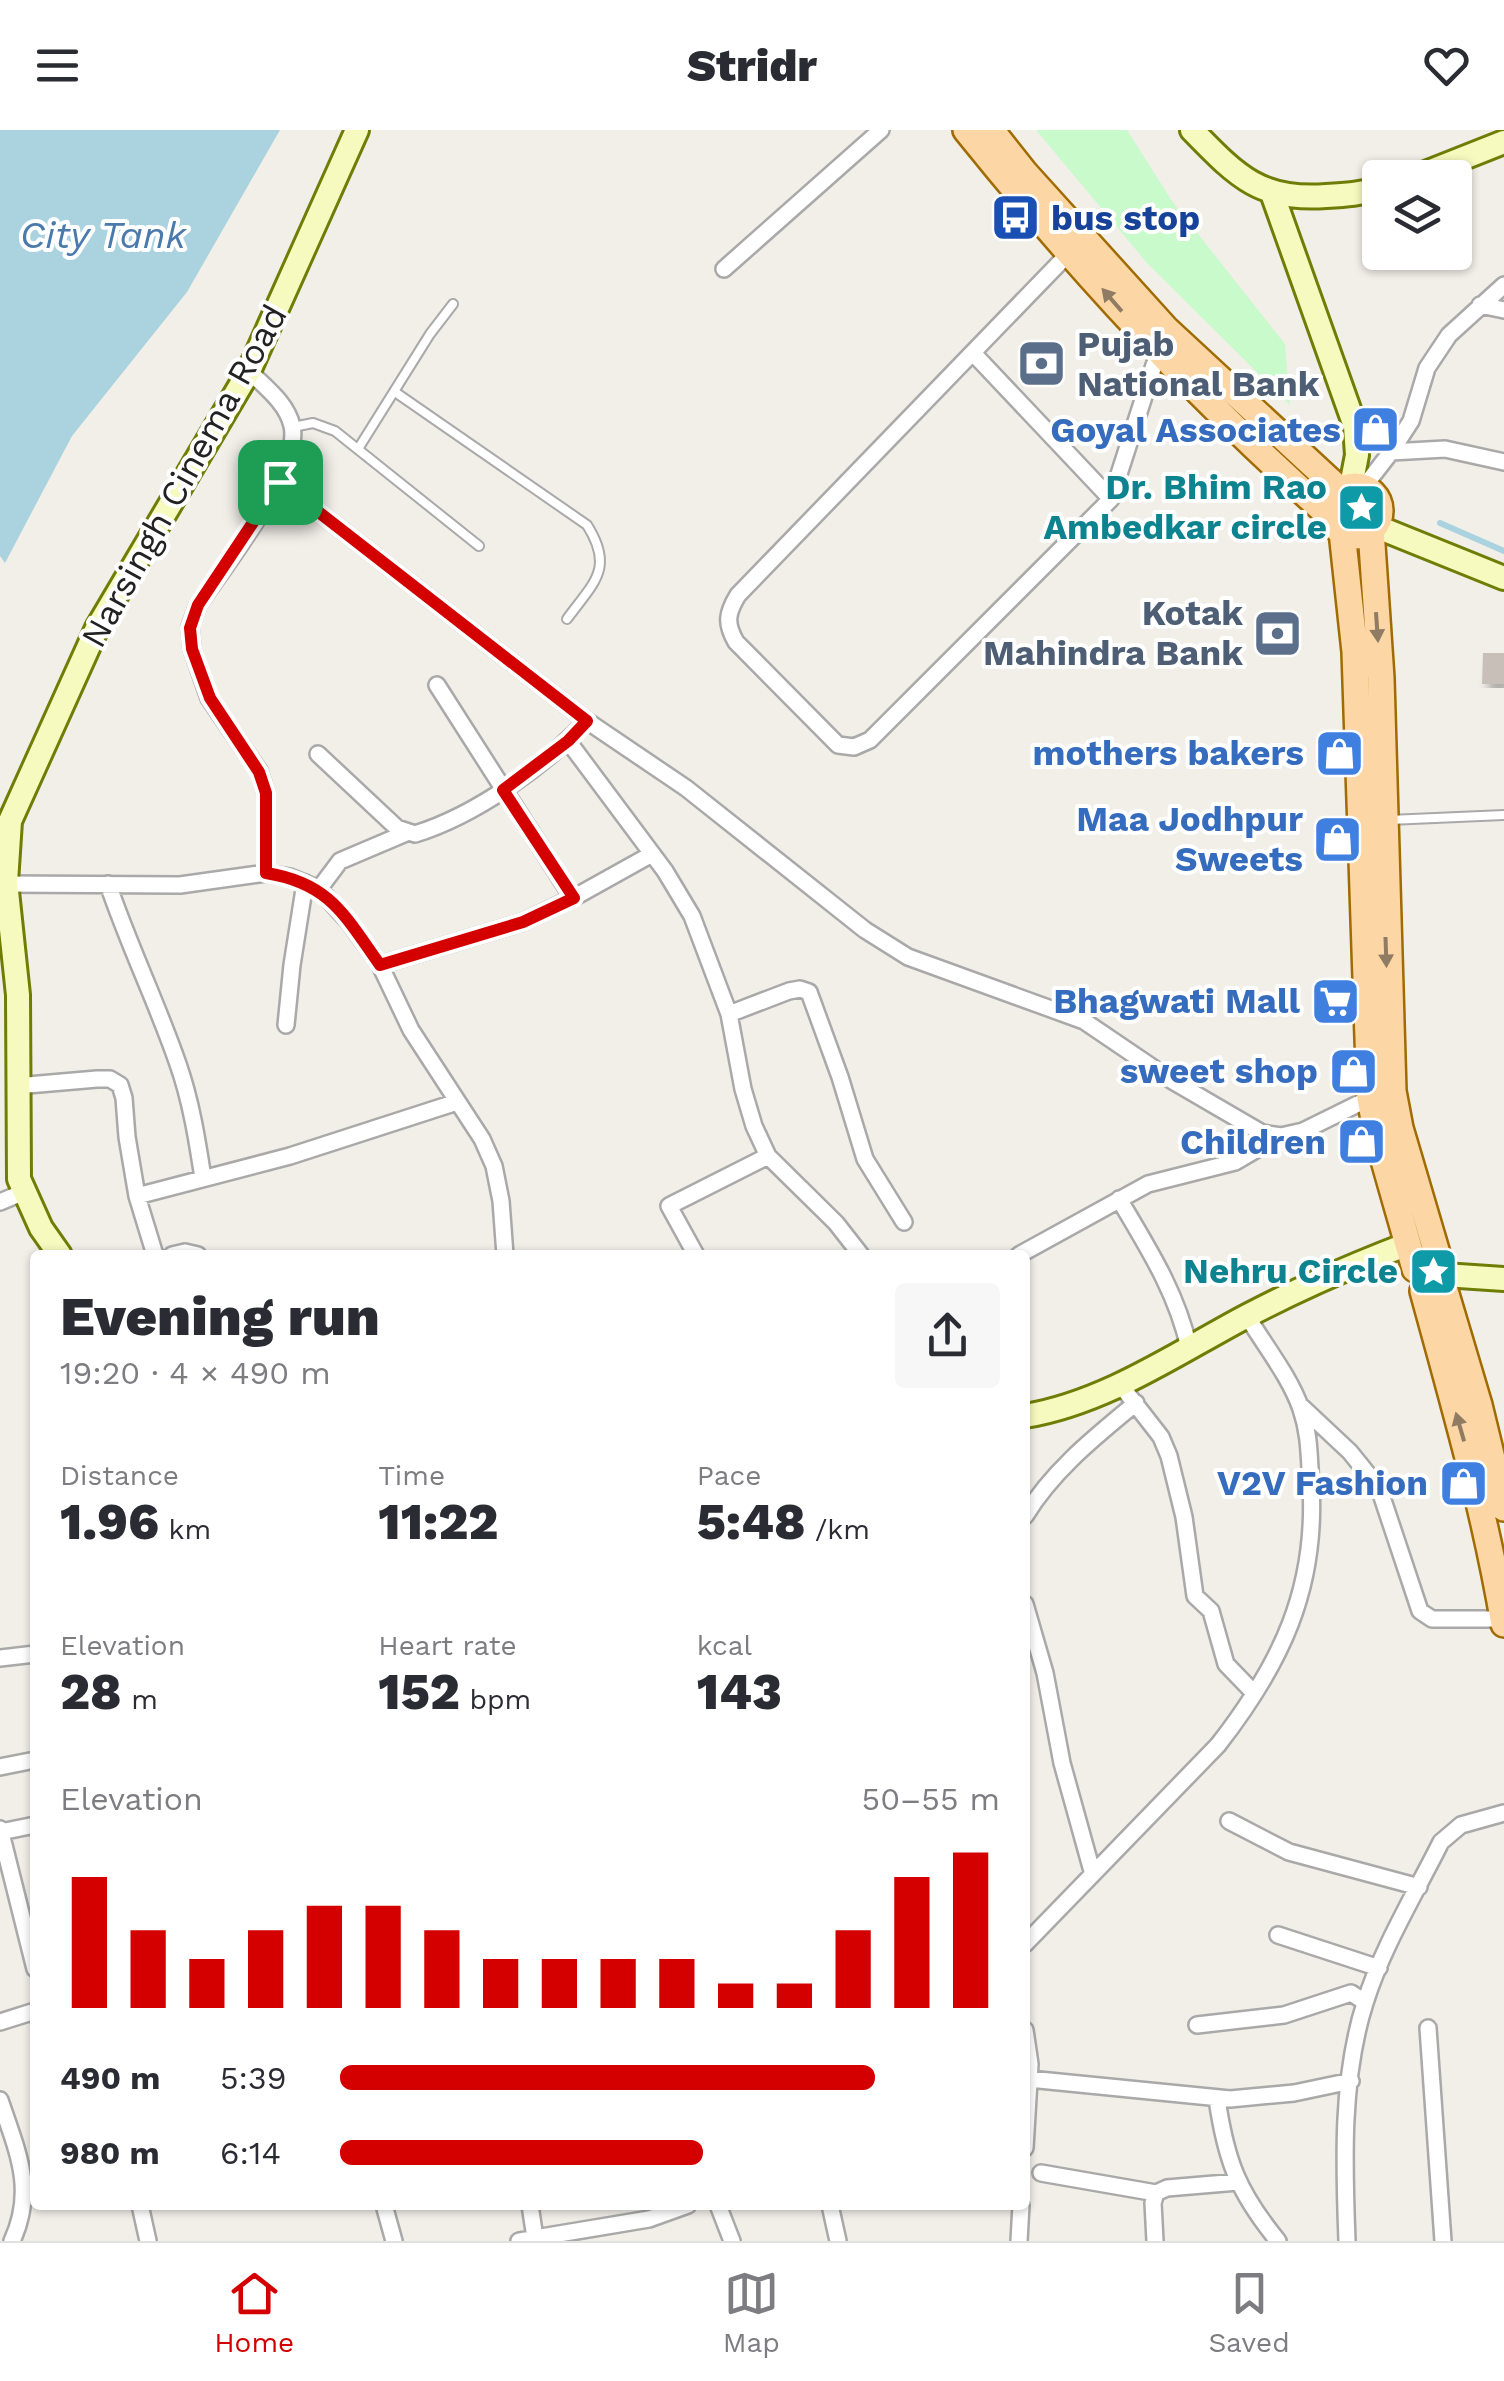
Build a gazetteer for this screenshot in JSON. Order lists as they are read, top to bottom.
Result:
{
  "streets": {
    "street": ["Narsingh Cinema Road"]
  },
  "water": ["City Tank"],
  "places": {
    "bus stop": ["bus stop"],
    "bank": ["Pujab National Bank", "Kotak Mahindra Bank"],
    "shop": [
      "Goyal Associates",
      "mothers bakers",
      "Maa Jodhpur Sweets",
      "sweet shop",
      "Children",
      "V2V Fashion"
    ],
    "place": ["Dr. Bhim Rao Ambedkar circle", "Nehru Circle"],
    "supermarket": ["Bhagwati Mall"]
  },
  "page": {
    "header": "Stridr",
    "heading": ["Evening run", "19:20 · 4 × 490 m"],
    "stats": [
      ["Distance", "1.96 km"],
      ["Time", "11:22"],
      ["Pace", "5:48 /km"],
      ["Elevation", "28 m"],
      ["Heart rate", "152 bpm"],
      ["kcal", "143"]
    ],
    "chart": ["Elevation", "50–55 m"],
    "list": [
      {
        "name": "490 m",
        "note": "5:39"
      },
      {
        "name": "980 m",
        "note": "6:14"
      }
    ],
    "tabs": ["Home", "Map", "Saved"]
  }
}
